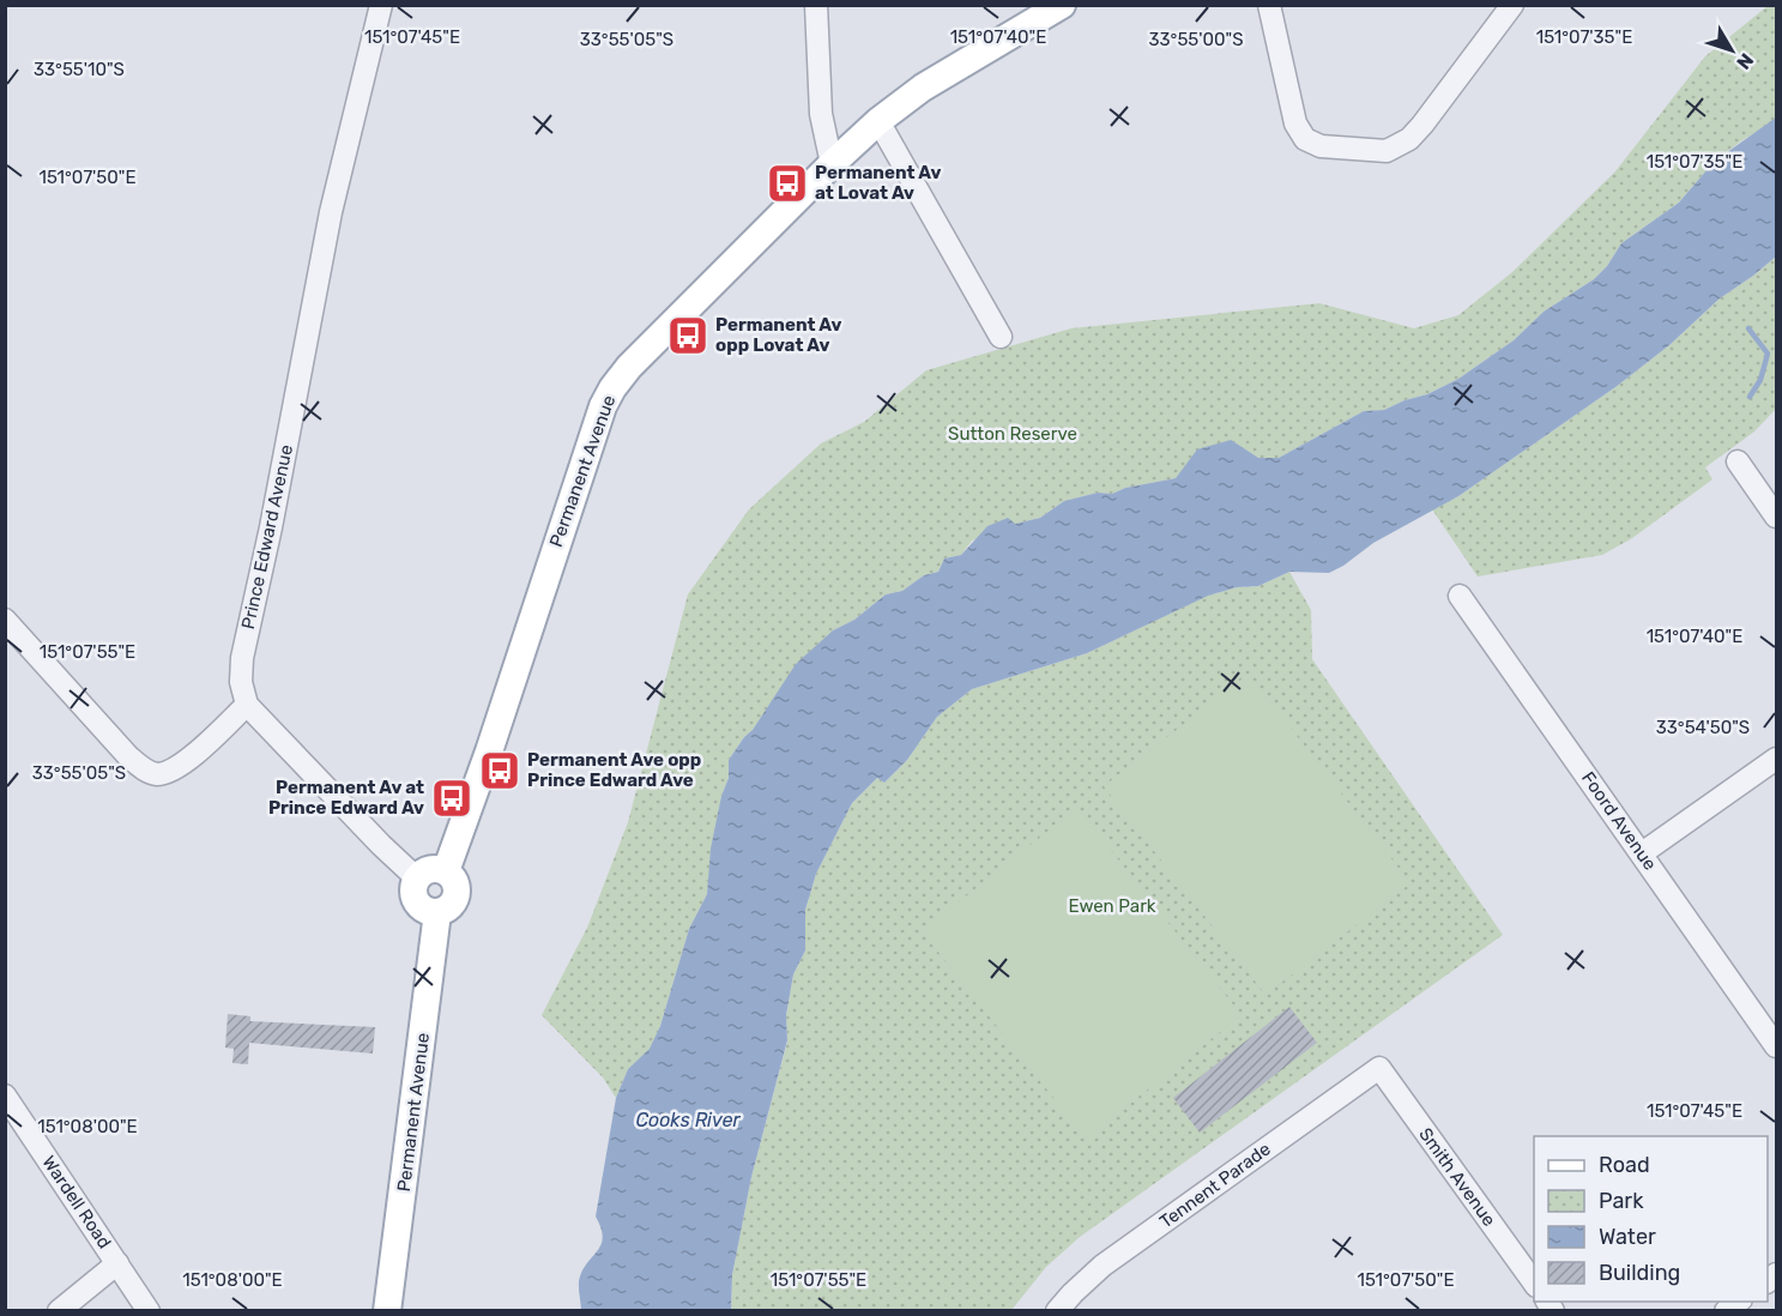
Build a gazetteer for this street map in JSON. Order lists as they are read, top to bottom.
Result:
{
  "streets": {
    "main road": ["Permanent Avenue"],
    "street": [
      "Prince Edward Avenue",
      "Foord Avenue",
      "Smith Avenue",
      "Tennent Parade",
      "Wardell Road"
    ]
  },
  "crossings": [
    ["Smith Avenue", "Tennent Parade"]
  ],
  "water": ["Cooks River"],
  "parks": ["Sutton Reserve", "Ewen Park"],
  "places": {
    "bus stop": [
      "Permanent Av at Lovat Av",
      "Permanent Av opp Lovat Av",
      "Permanent Ave opp Prince Edward Ave",
      "Permanent Av at Prince Edward Av"
    ]
  },
  "legend": [
    "Road",
    "Park",
    "Water",
    "Building"
  ],
  "north": "bottom right",
  "coordinates": [
    "151°07'35\"E",
    "151°07'45\"E",
    "151°07'40\"E",
    "33°55'05\"S",
    "33°55'00\"S",
    "33°55'10\"S",
    "151°07'50\"E",
    "151°07'55\"E",
    "33°54'50\"S",
    "151°08'00\"E"
  ]
}
